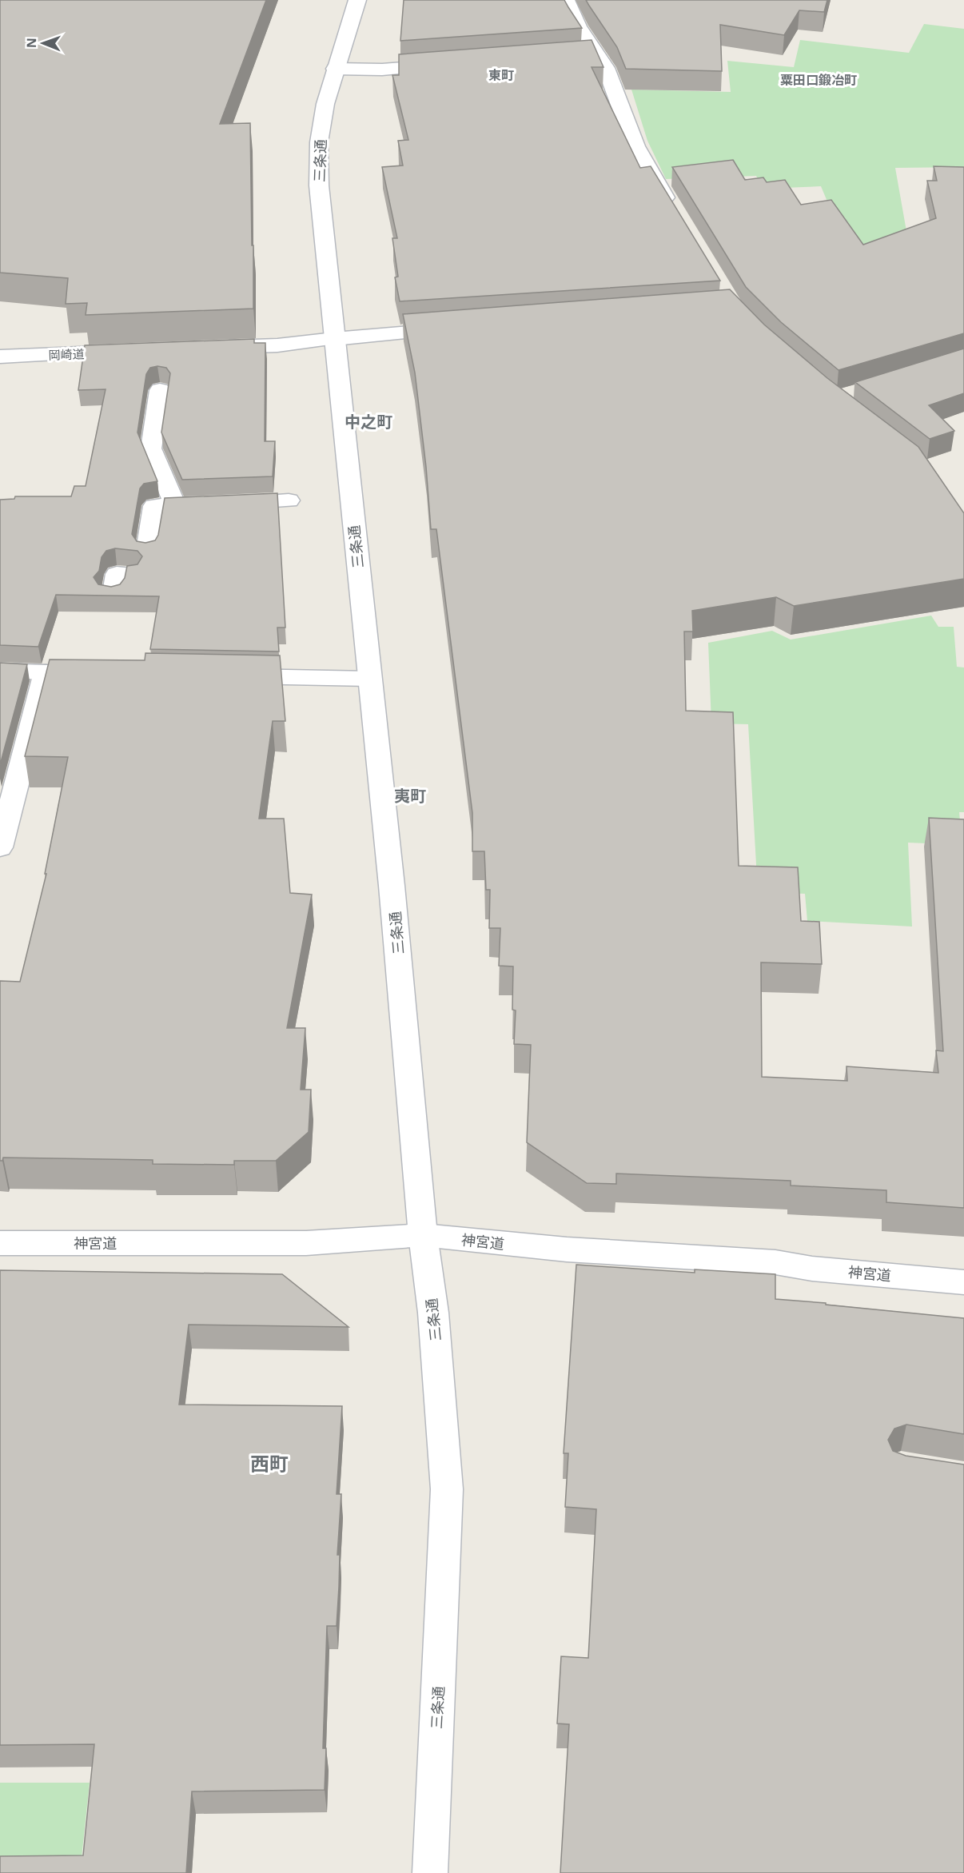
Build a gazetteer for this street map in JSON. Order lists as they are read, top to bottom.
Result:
{
  "streets": {
    "main road": ["三条通", "岡崎道", "神宮道"]
  },
  "crossings": [
    ["三条通", "神宮道"]
  ],
  "districts": [
    "東町",
    "粟田口鍛冶町",
    "中之町",
    "夷町",
    "西町"
  ],
  "north": "left"
}
